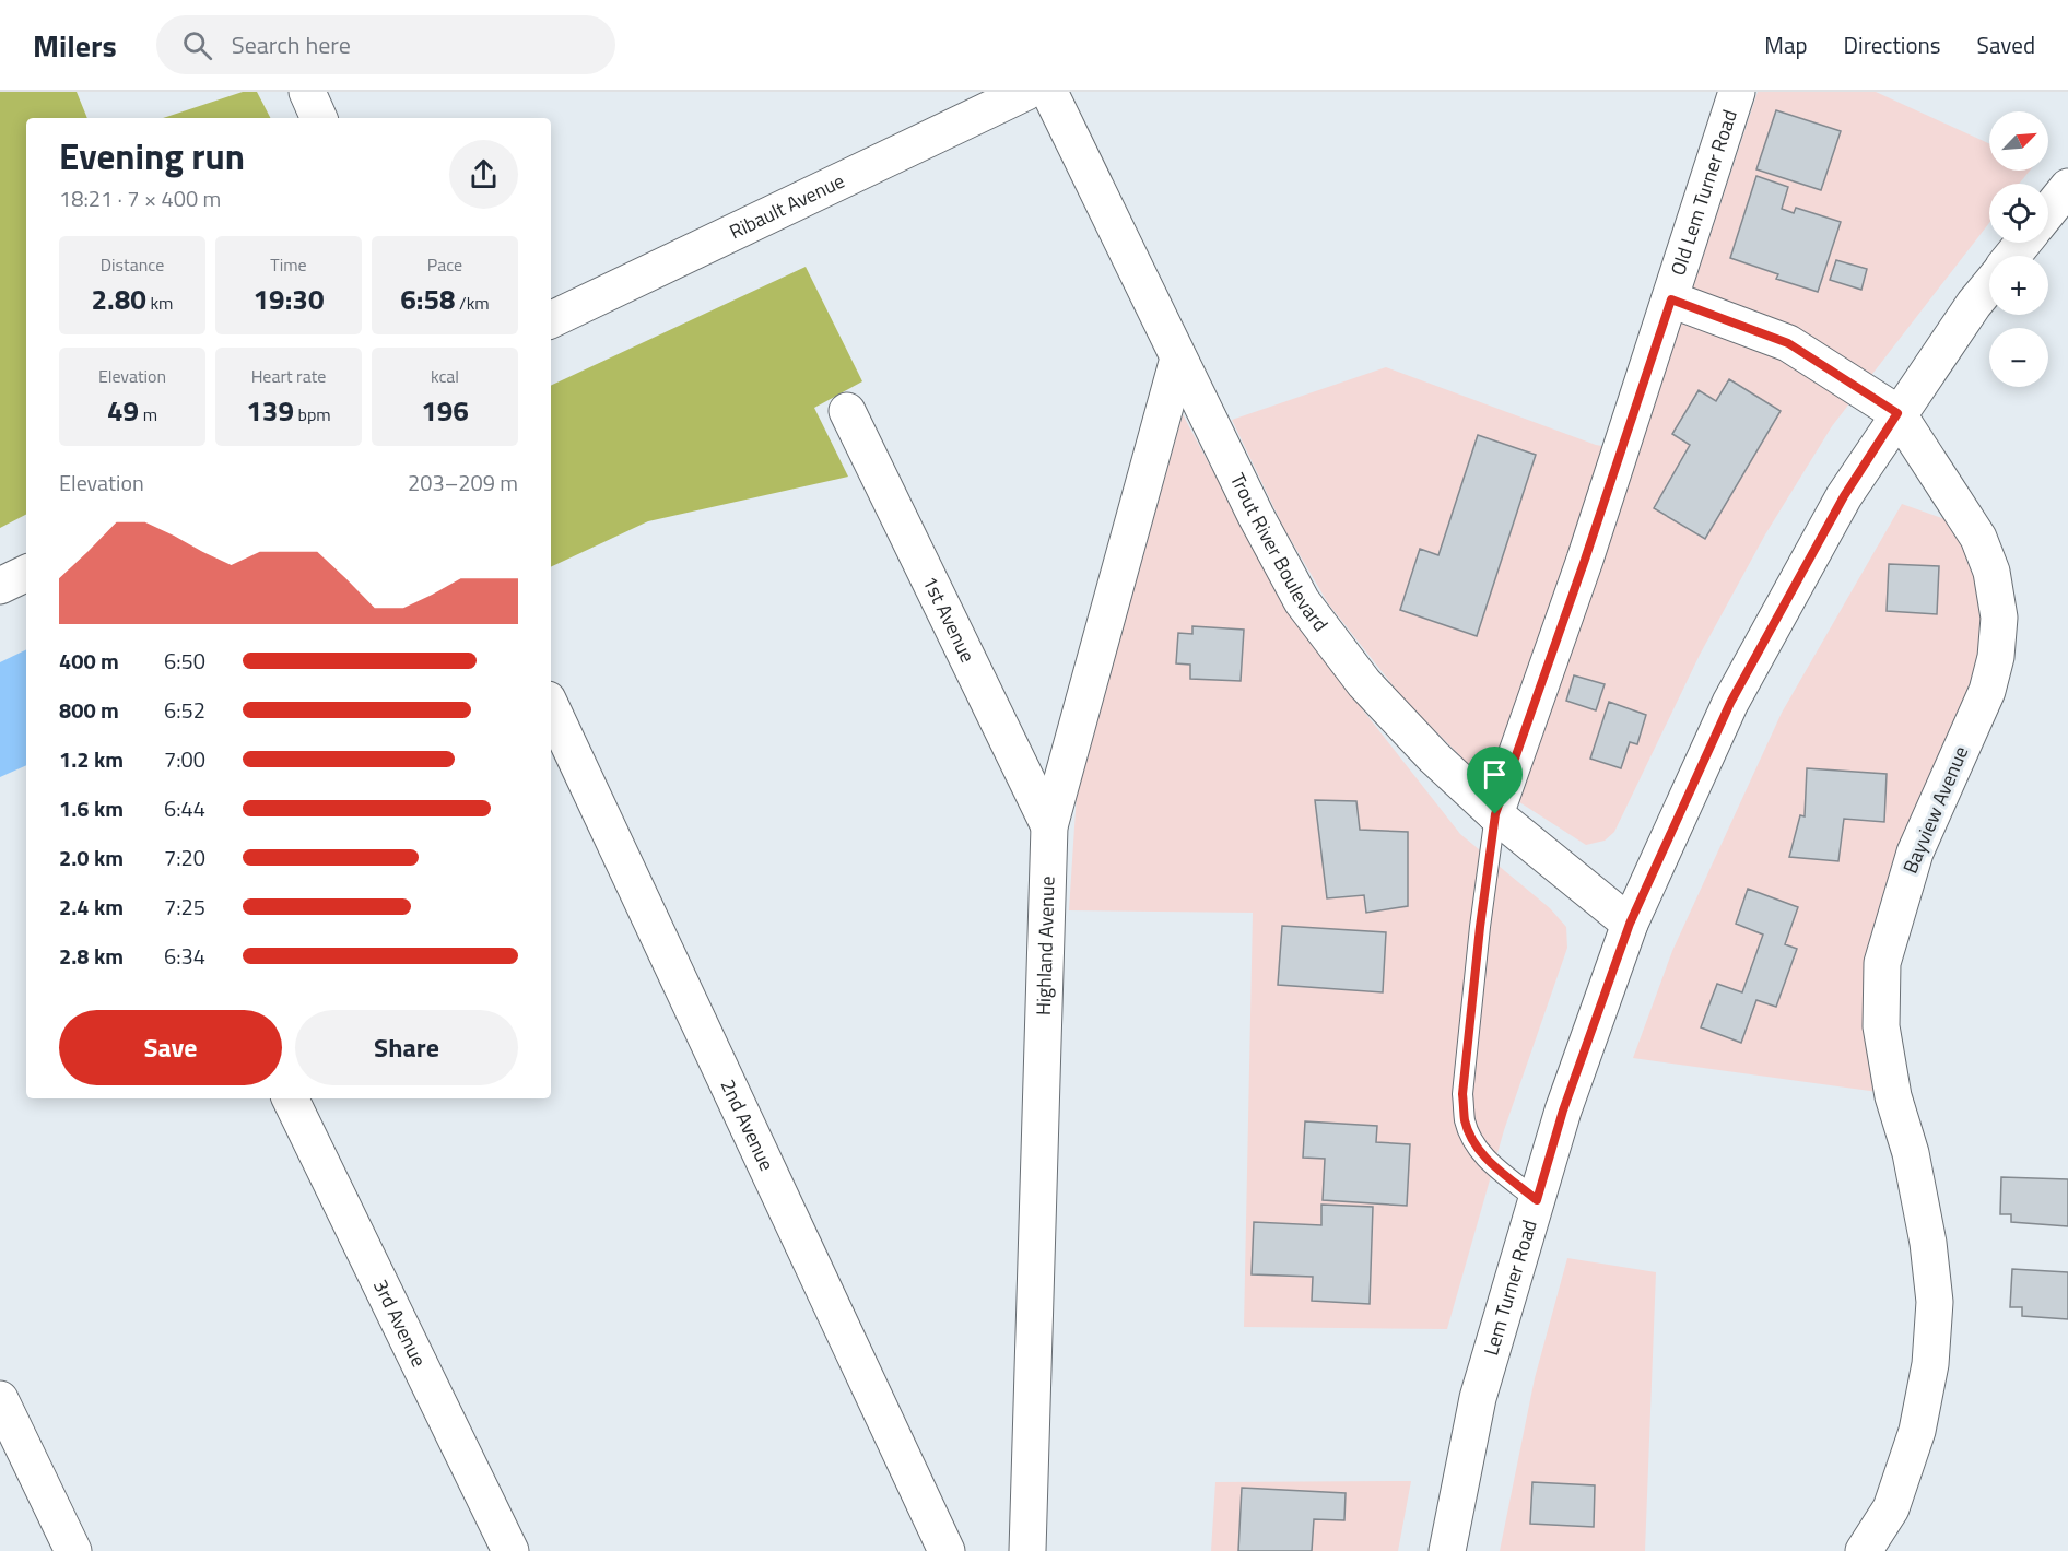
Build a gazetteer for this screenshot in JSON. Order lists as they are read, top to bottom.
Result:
{
  "streets": {
    "street": [
      "Old Lem Turner Road",
      "Ribault Avenue",
      "Trout River Boulevard",
      "1st Avenue",
      "Bayview Avenue",
      "Highland Avenue",
      "2nd Avenue",
      "Lem Turner Road",
      "3rd Avenue"
    ]
  },
  "crossings": [
    ["Old Lem Turner Road", "Trout River Boulevard"],
    ["Old Lem Turner Road", "Bayview Avenue"],
    ["Trout River Boulevard", "Highland Avenue"],
    ["Trout River Boulevard", "Lem Turner Road"],
    ["1st Avenue", "Highland Avenue"],
    ["Bayview Avenue", "Lem Turner Road"]
  ],
  "north": "top right",
  "page": {
    "header": "Milers",
    "search": "Search here",
    "nav": ["Map", "Directions", "Saved"],
    "map_buttons": ["+", "−"],
    "heading": ["Evening run", "18:21 · 7 × 400 m"],
    "stats": [
      ["Distance", "2.80 km"],
      ["Time", "19:30"],
      ["Pace", "6:58 /km"],
      ["Elevation", "49 m"],
      ["Heart rate", "139 bpm"],
      ["kcal", "196"]
    ],
    "chart": ["Elevation", "203–209 m"],
    "list": [
      {
        "name": "400 m",
        "note": "6:50"
      },
      {
        "name": "800 m",
        "note": "6:52"
      },
      {
        "name": "1.2 km",
        "note": "7:00"
      },
      {
        "name": "1.6 km",
        "note": "6:44"
      },
      {
        "name": "2.0 km",
        "note": "7:20"
      },
      {
        "name": "2.4 km",
        "note": "7:25"
      },
      {
        "name": "2.8 km",
        "note": "6:34"
      }
    ],
    "buttons": ["Save", "Share"]
  }
}
